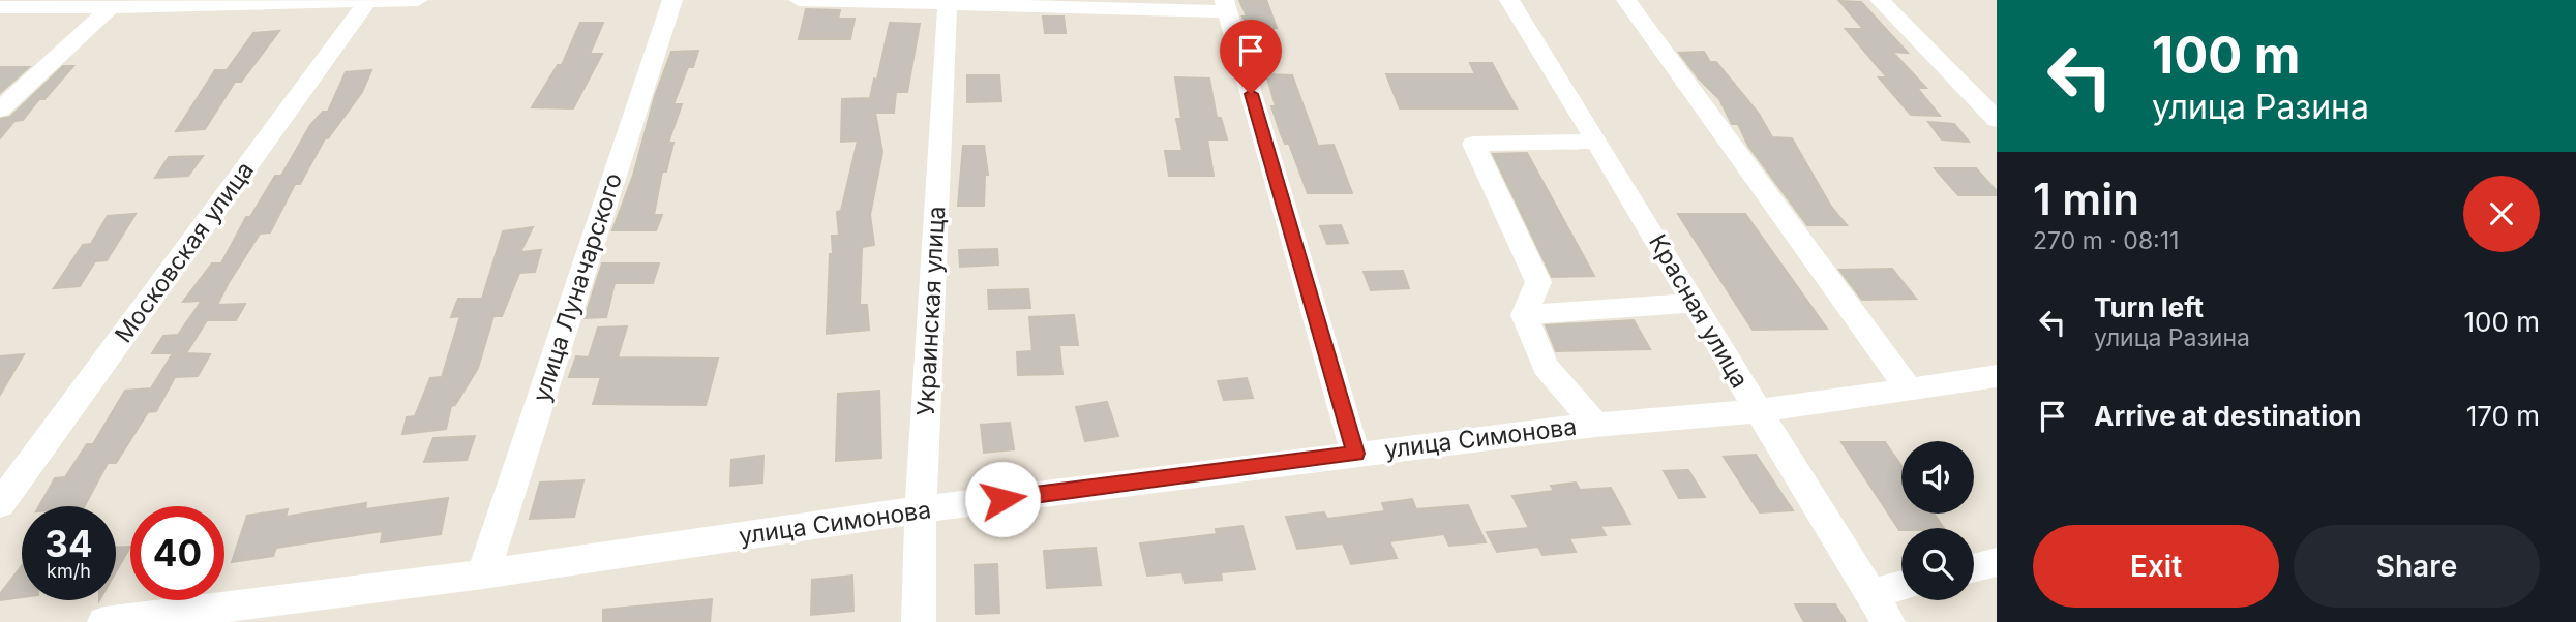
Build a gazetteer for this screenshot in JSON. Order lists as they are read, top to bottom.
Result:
{
  "streets": {
    "street": [
      "Московская улица",
      "улица Луначарского",
      "Украинская улица",
      "Красная улица",
      "улица Симонова"
    ]
  },
  "crossings": [
    ["улица Луначарского", "улица Симонова"],
    ["Украинская улица", "улица Симонова"],
    ["Красная улица", "улица Симонова"]
  ],
  "page": {
    "turn": ["100 m", "улица Разина"],
    "heading": ["1 min", "270 m · 08:11"],
    "list": [
      {
        "name": "Turn left",
        "note": "улица Разина",
        "value": "100 m"
      },
      {
        "name": "Arrive at destination",
        "value": "170 m"
      }
    ],
    "speed": "34 km/h",
    "limit": "40",
    "buttons": ["Exit", "Share"]
  }
}
